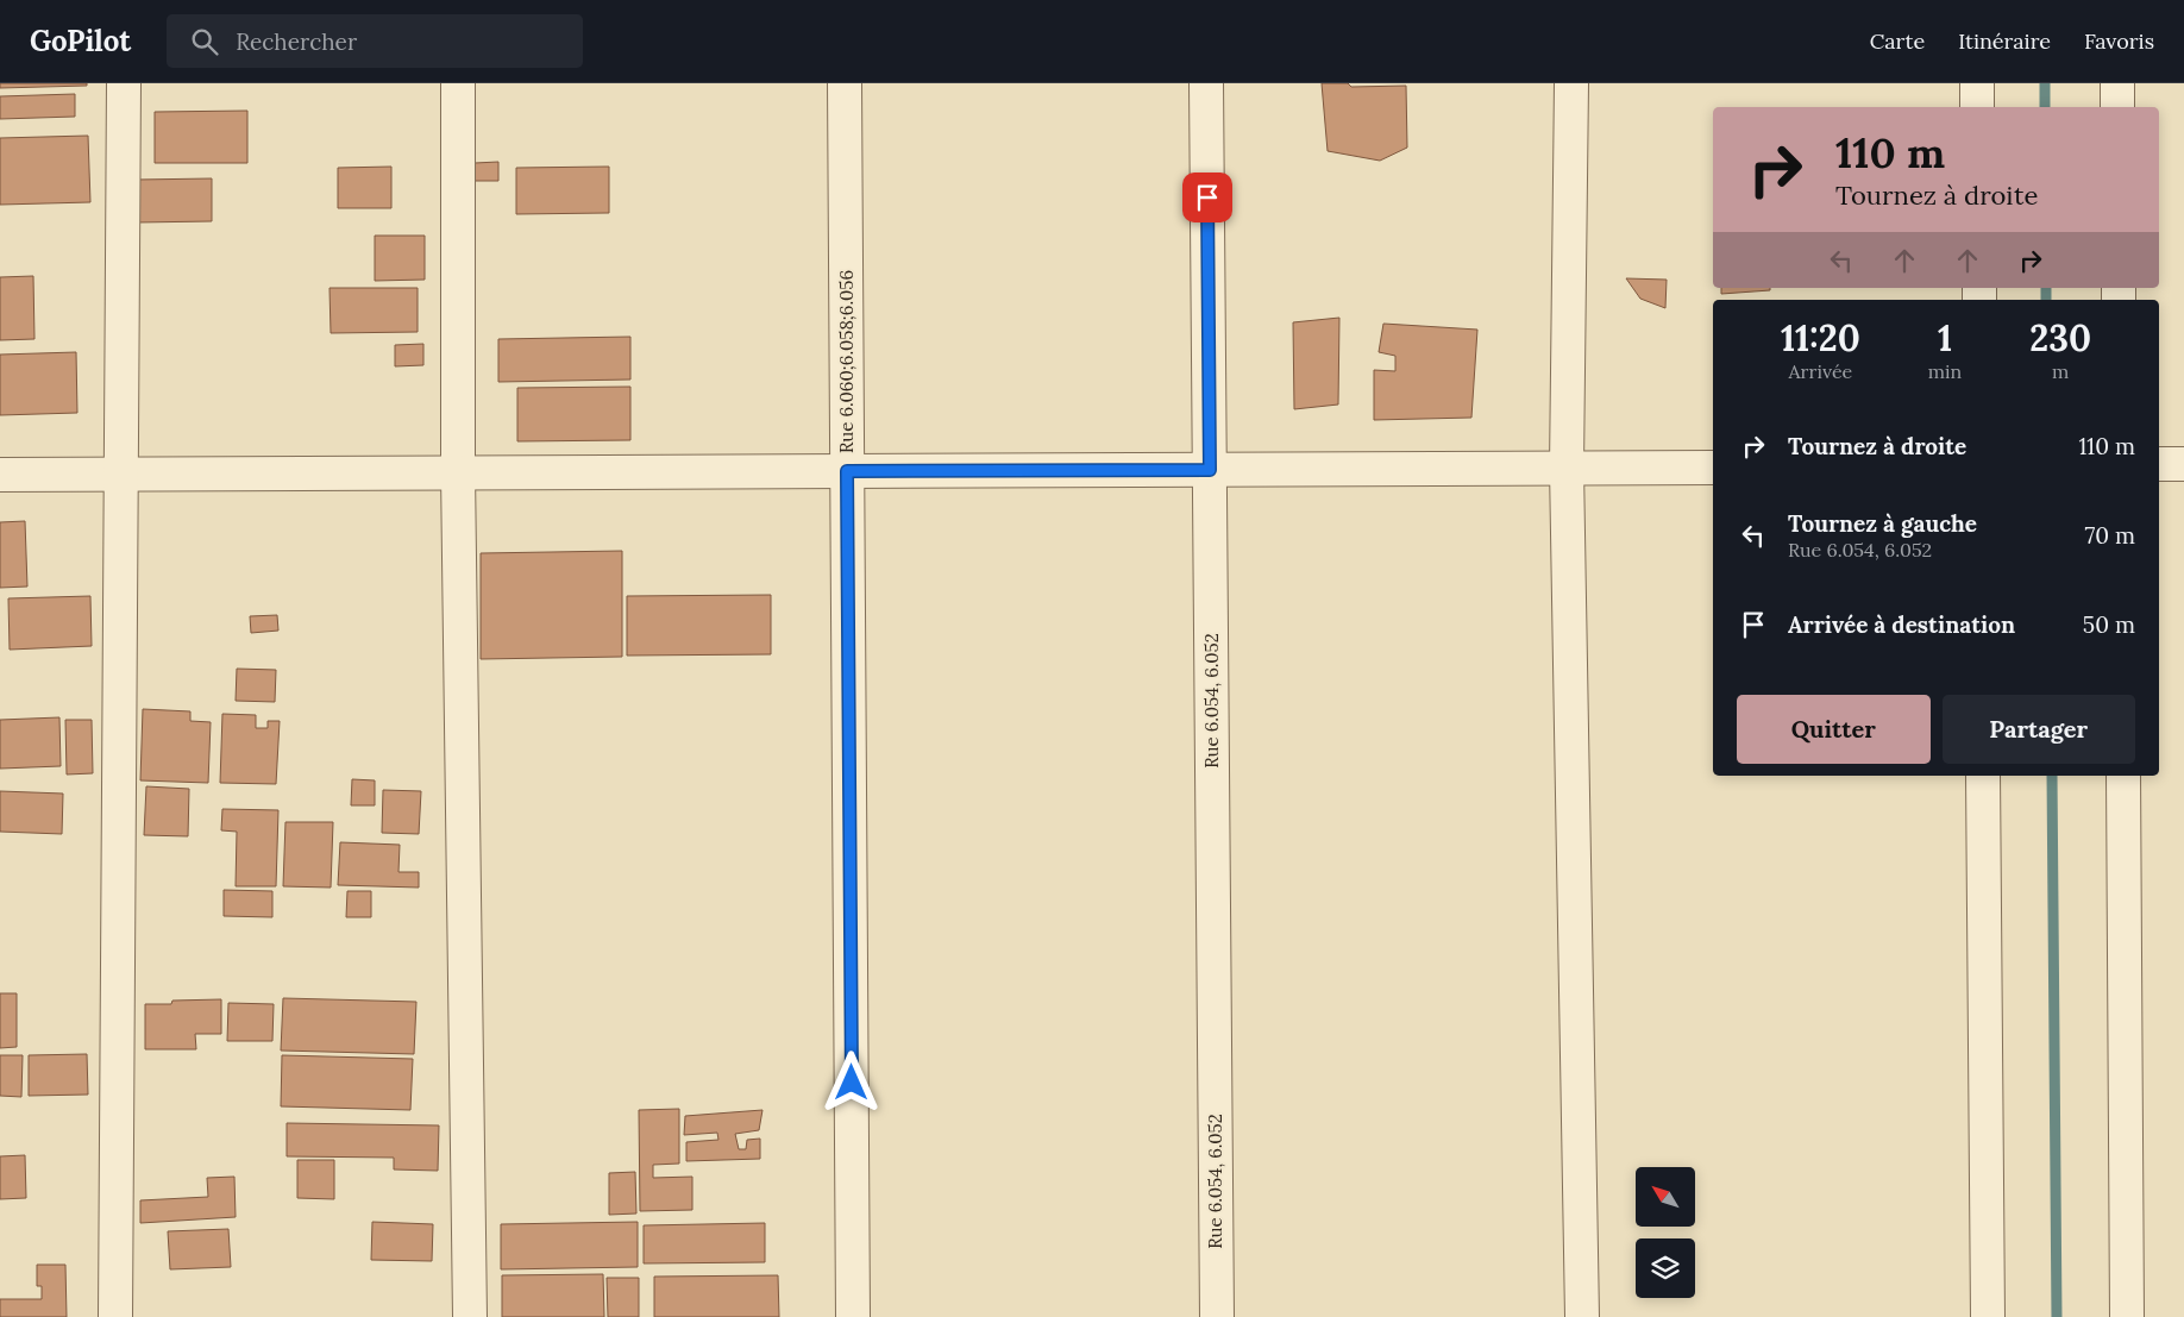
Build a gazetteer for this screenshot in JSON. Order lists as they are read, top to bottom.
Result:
{
  "streets": {
    "street": ["Rue 6.060;6.058;6.056", "Rue 6.054, 6.052"]
  },
  "north": "top left",
  "page": {
    "header": "GoPilot",
    "search": "Rechercher",
    "nav": ["Carte", "Itinéraire", "Favoris"],
    "turn": ["110 m", "Tournez à droite"],
    "eta": [
      "11:20",
      "Arrivée",
      "1",
      "min",
      "230",
      "m"
    ],
    "list": [
      {
        "name": "Tournez à droite",
        "value": "110 m"
      },
      {
        "name": "Tournez à gauche",
        "note": "Rue 6.054, 6.052",
        "value": "70 m"
      },
      {
        "name": "Arrivée à destination",
        "value": "50 m"
      }
    ],
    "buttons": ["Quitter", "Partager"]
  }
}
